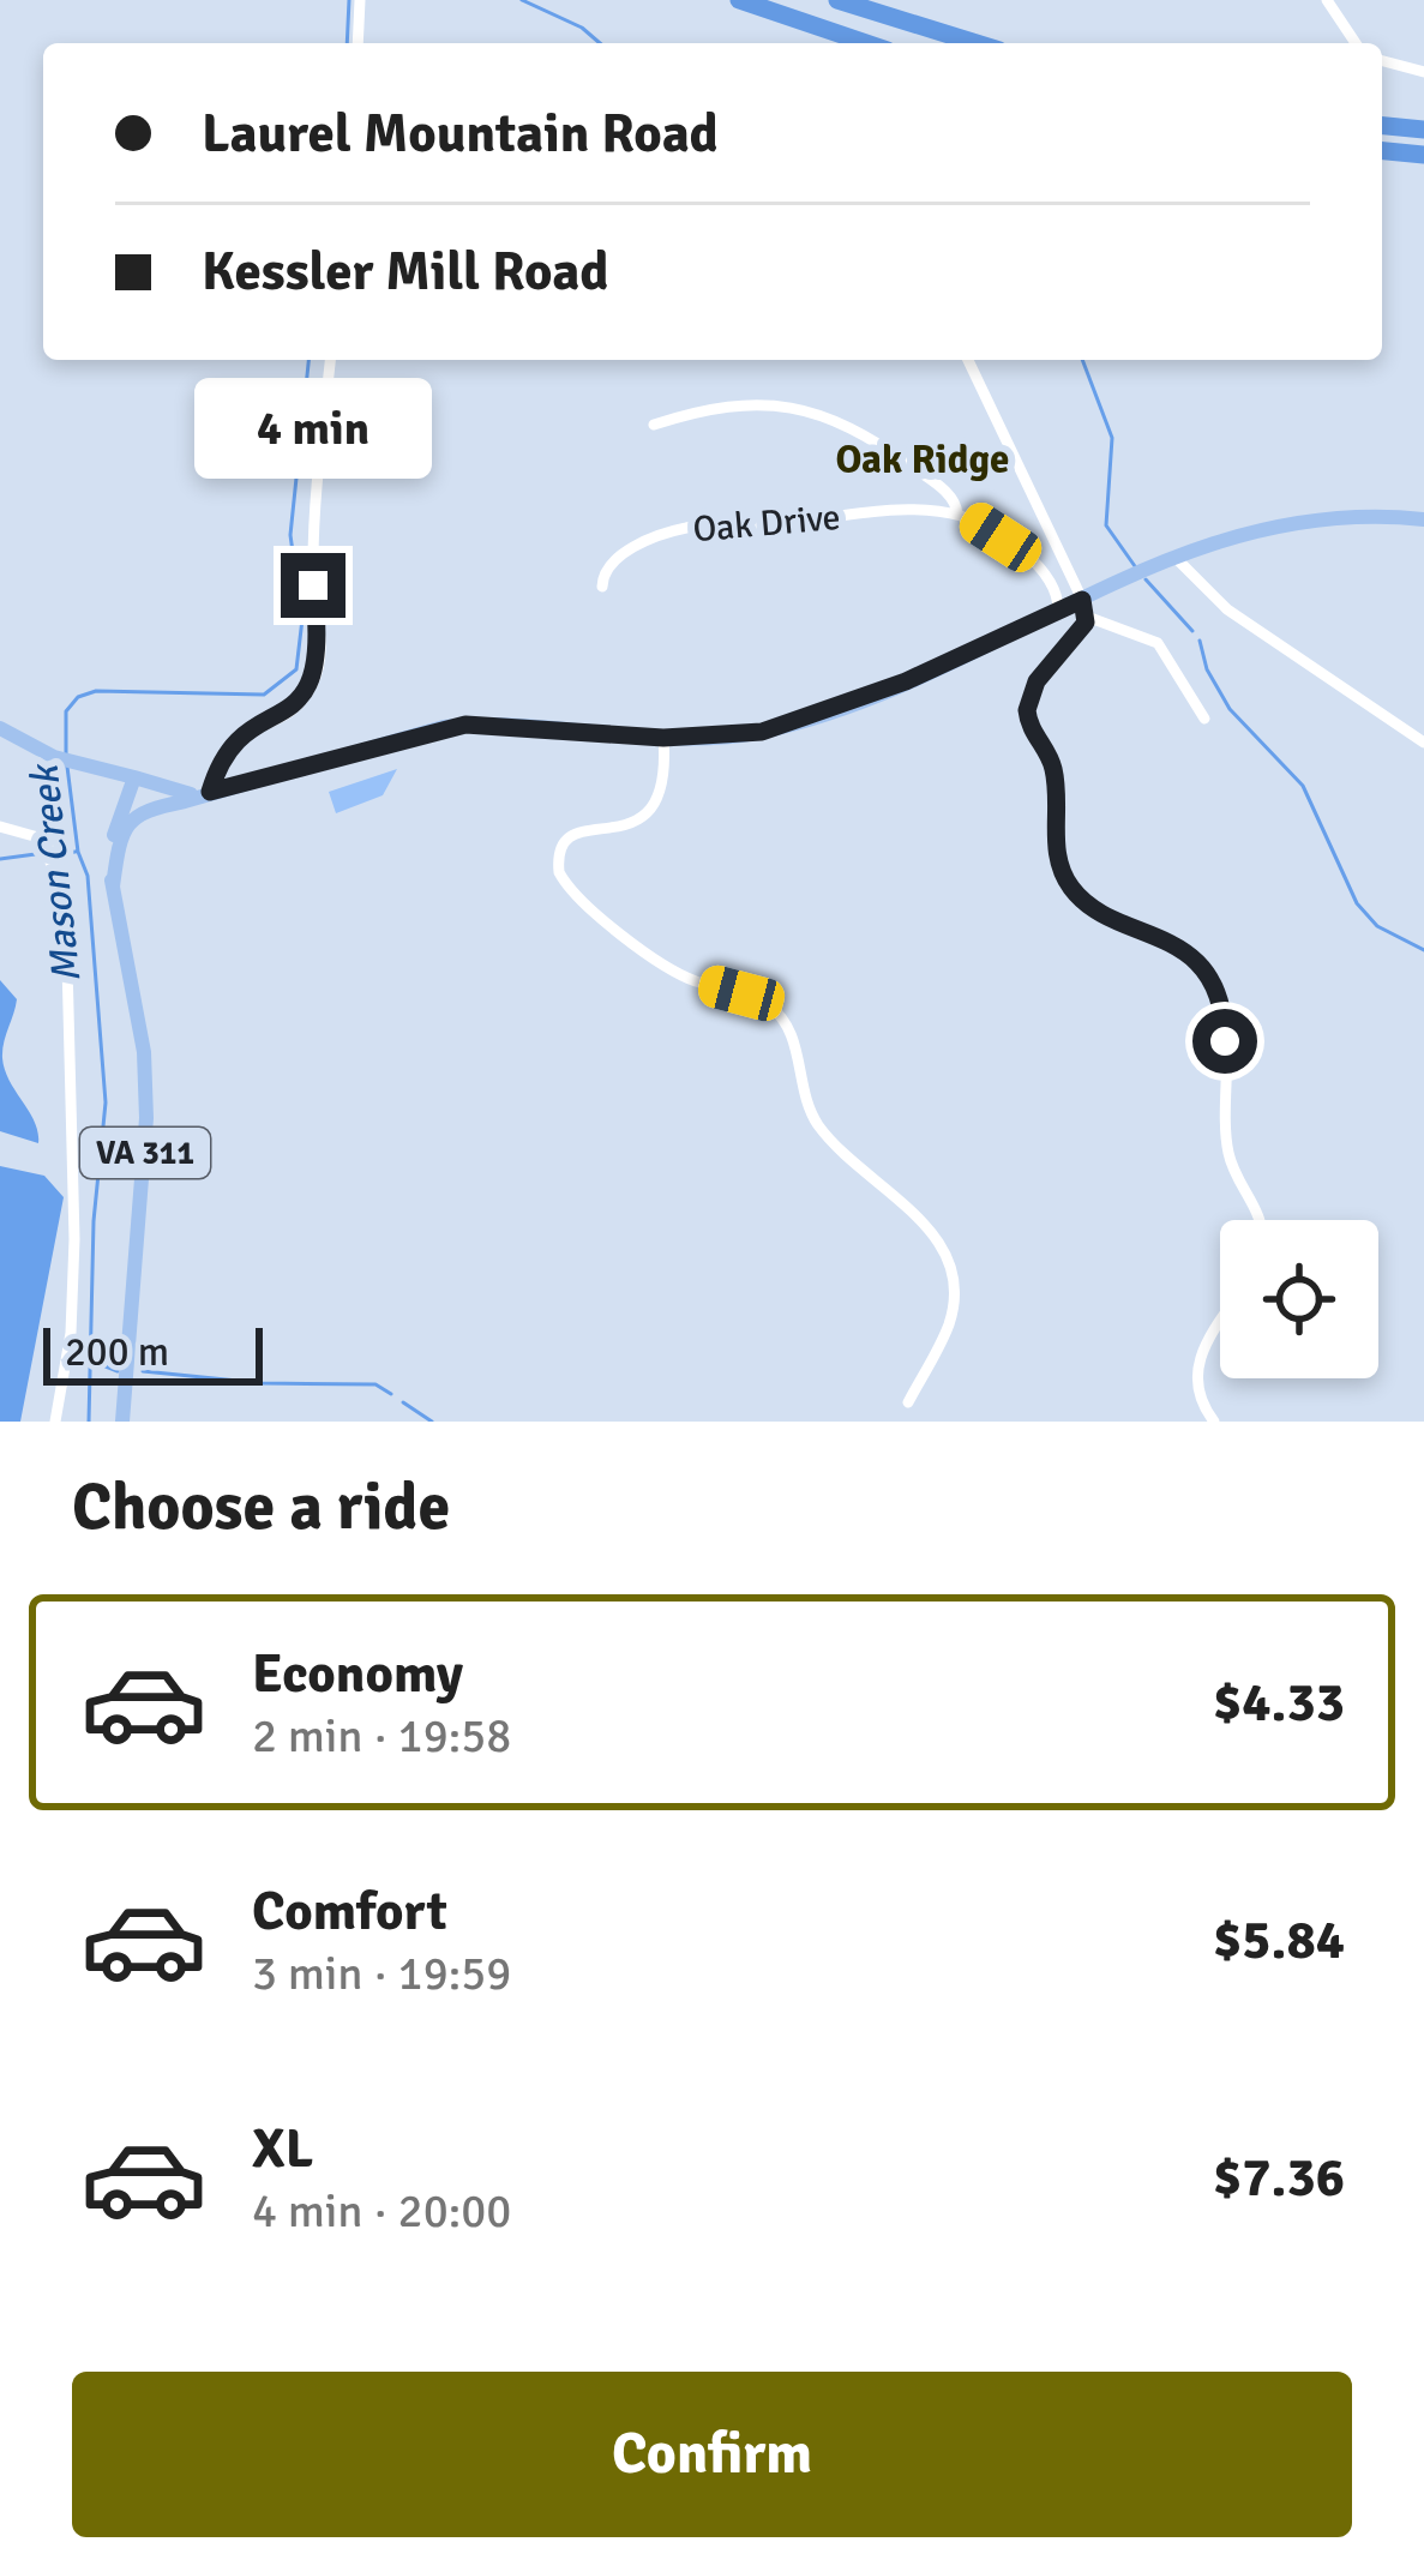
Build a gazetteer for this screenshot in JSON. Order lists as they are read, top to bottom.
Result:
{
  "streets": {
    "main road": ["VA 311"],
    "street": ["Oak Drive"]
  },
  "districts": ["Oak Ridge"],
  "water": ["Mason Creek"],
  "scale_bar": "200 m",
  "page": {
    "banner": ["Laurel Mountain Road", "Kessler Mill Road"],
    "bubble": "4 min",
    "scale": "200 m",
    "heading": "Choose a ride",
    "list": [
      {
        "name": "Economy",
        "note": "2 min · 19:58",
        "value": "$4.33"
      },
      {
        "name": "Comfort",
        "note": "3 min · 19:59",
        "value": "$5.84"
      },
      {
        "name": "XL",
        "note": "4 min · 20:00",
        "value": "$7.36"
      }
    ],
    "buttons": "Confirm"
  }
}
